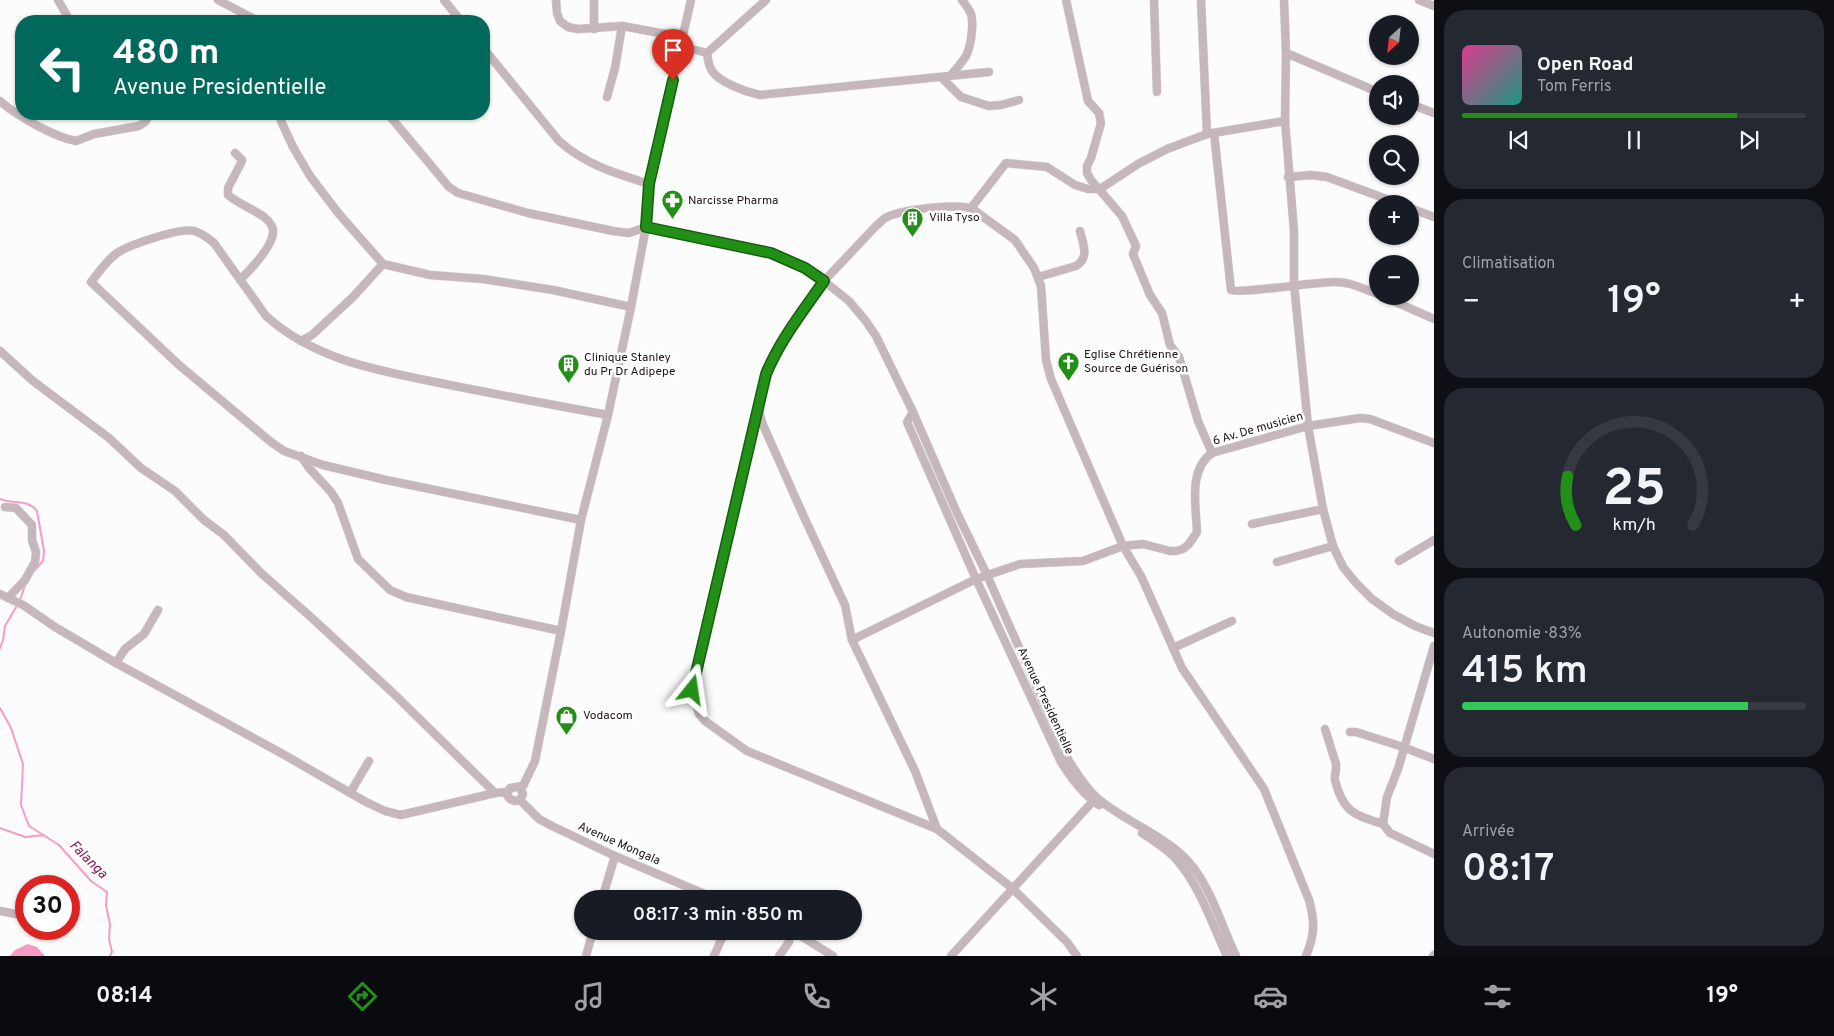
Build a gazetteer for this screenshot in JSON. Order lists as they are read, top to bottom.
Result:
{
  "streets": {
    "street": ["6 Av. De musicien", "Avenue Presidentielle", "Avenue Mongala"]
  },
  "crossings": [
    ["6 Av. De musicien", "Avenue Presidentielle"]
  ],
  "water": ["Falanga"],
  "places": {
    "pharmacy": ["Narcisse Pharma"],
    "building": ["Villa Tyso", "Clinique Stanley du Pr Dr Adipepe"],
    "church": ["Eglise Chrétienne Source de Guérison"],
    "shop": ["Vodacom"]
  },
  "north": "bottom left",
  "page": {
    "map_buttons": ["+", "−"],
    "turn": ["480 m", "Avenue Presidentielle"],
    "song": ["Open Road", "Tom Ferris"],
    "tile": [
      "Climatisation",
      ["Autonomie · 83%", "415 km"],
      ["Arrivée", "08:17"]
    ],
    "heat": ["−", "19°", "+"],
    "limit": "30",
    "trip": "08:17 · 3 min · 850 m",
    "tabs": ["08:14", "19°"],
    "gauge": ["25", "km/h"]
  }
}
